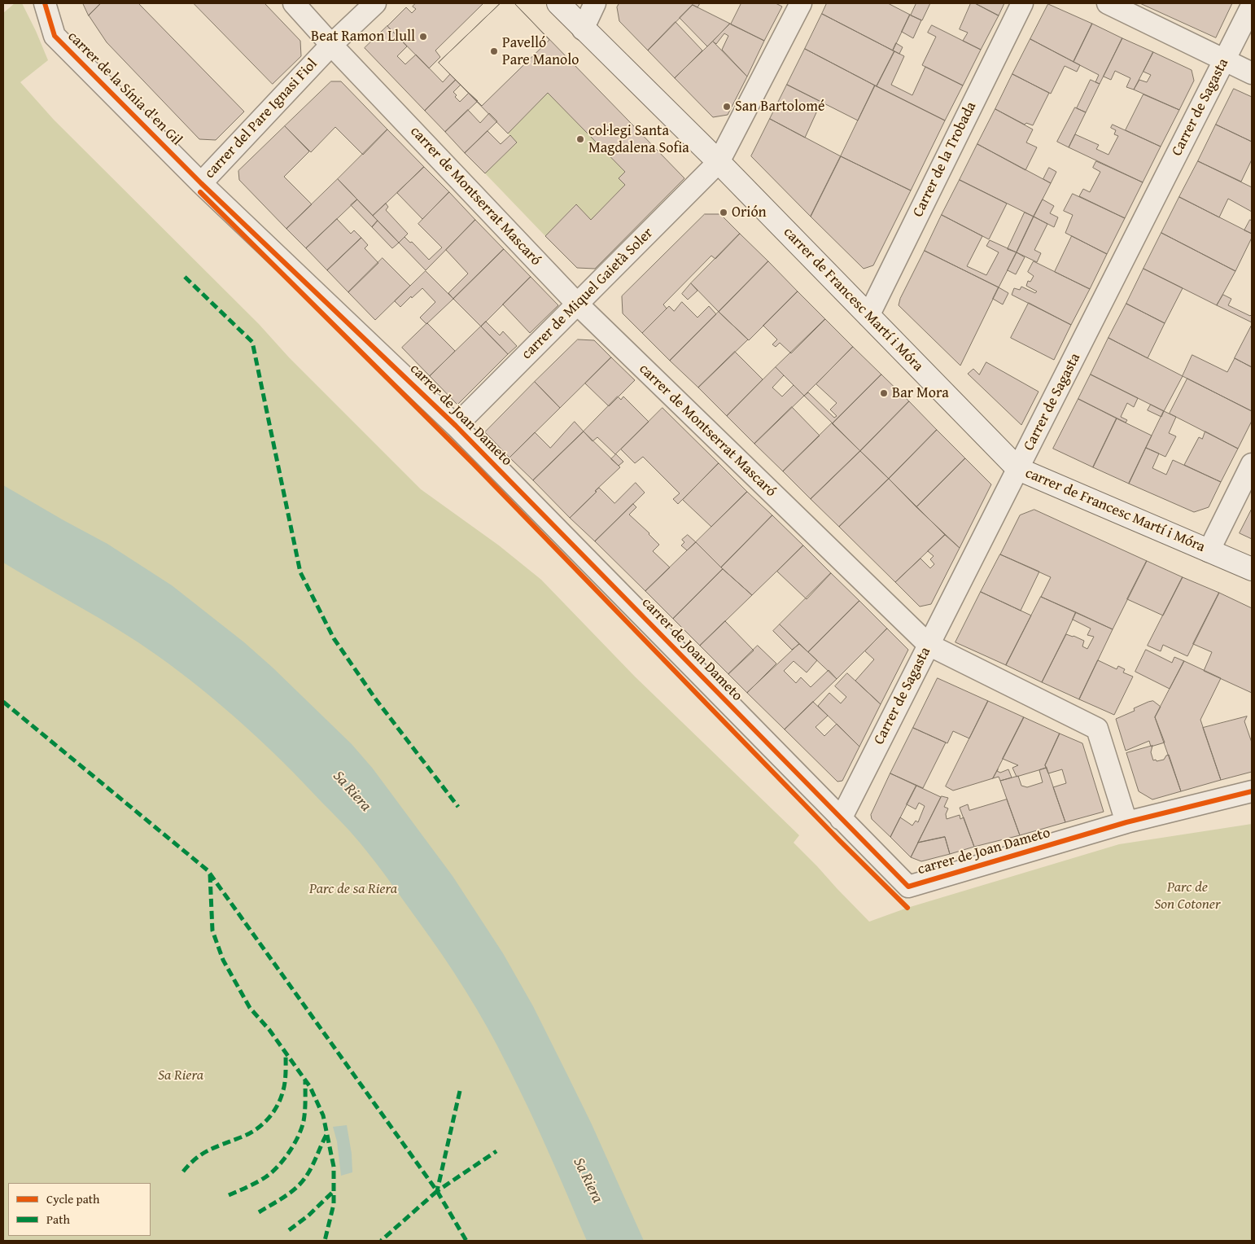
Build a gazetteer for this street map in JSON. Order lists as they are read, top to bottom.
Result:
{
  "streets": {
    "street": [
      "carrer de la Sínia d'en Gil",
      "Carrer de Sagasta",
      "carrer del Pare Ignasi Fiol",
      "Carrer de la Trobada",
      "carrer de Montserrat Mascaró",
      "carrer de Miquel Gaietà Soler",
      "carrer de Francesc Martí i Móra",
      "carrer de Joan Dameto"
    ]
  },
  "crossings": [
    ["carrer de la Sínia d'en Gil", "carrer del Pare Ignasi Fiol"],
    ["carrer de la Sínia d'en Gil", "carrer de Joan Dameto"],
    ["Carrer de Sagasta", "carrer de Montserrat Mascaró"],
    ["Carrer de Sagasta", "carrer de Francesc Martí i Móra"],
    ["Carrer de Sagasta", "carrer de Joan Dameto"],
    ["carrer del Pare Ignasi Fiol", "carrer de Montserrat Mascaró"],
    ["carrer del Pare Ignasi Fiol", "carrer de Joan Dameto"],
    ["Carrer de la Trobada", "carrer de Francesc Martí i Móra"],
    ["carrer de Montserrat Mascaró", "carrer de Miquel Gaietà Soler"],
    ["carrer de Montserrat Mascaró", "carrer de Joan Dameto"],
    ["carrer de Miquel Gaietà Soler", "carrer de Francesc Martí i Móra"],
    ["carrer de Miquel Gaietà Soler", "carrer de Joan Dameto"]
  ],
  "water": ["Sa Riera"],
  "parks": ["Parc de Son Cotoner", "Parc de sa Riera", "Sa Riera"],
  "places": [
    "Beat Ramon Llull",
    "Pavelló Pare Manolo",
    "San Bartolomé",
    "col·legi Santa Magdalena Sofia",
    "Orión",
    "Bar Mora"
  ],
  "legend": ["Cycle path", "Path"]
}
